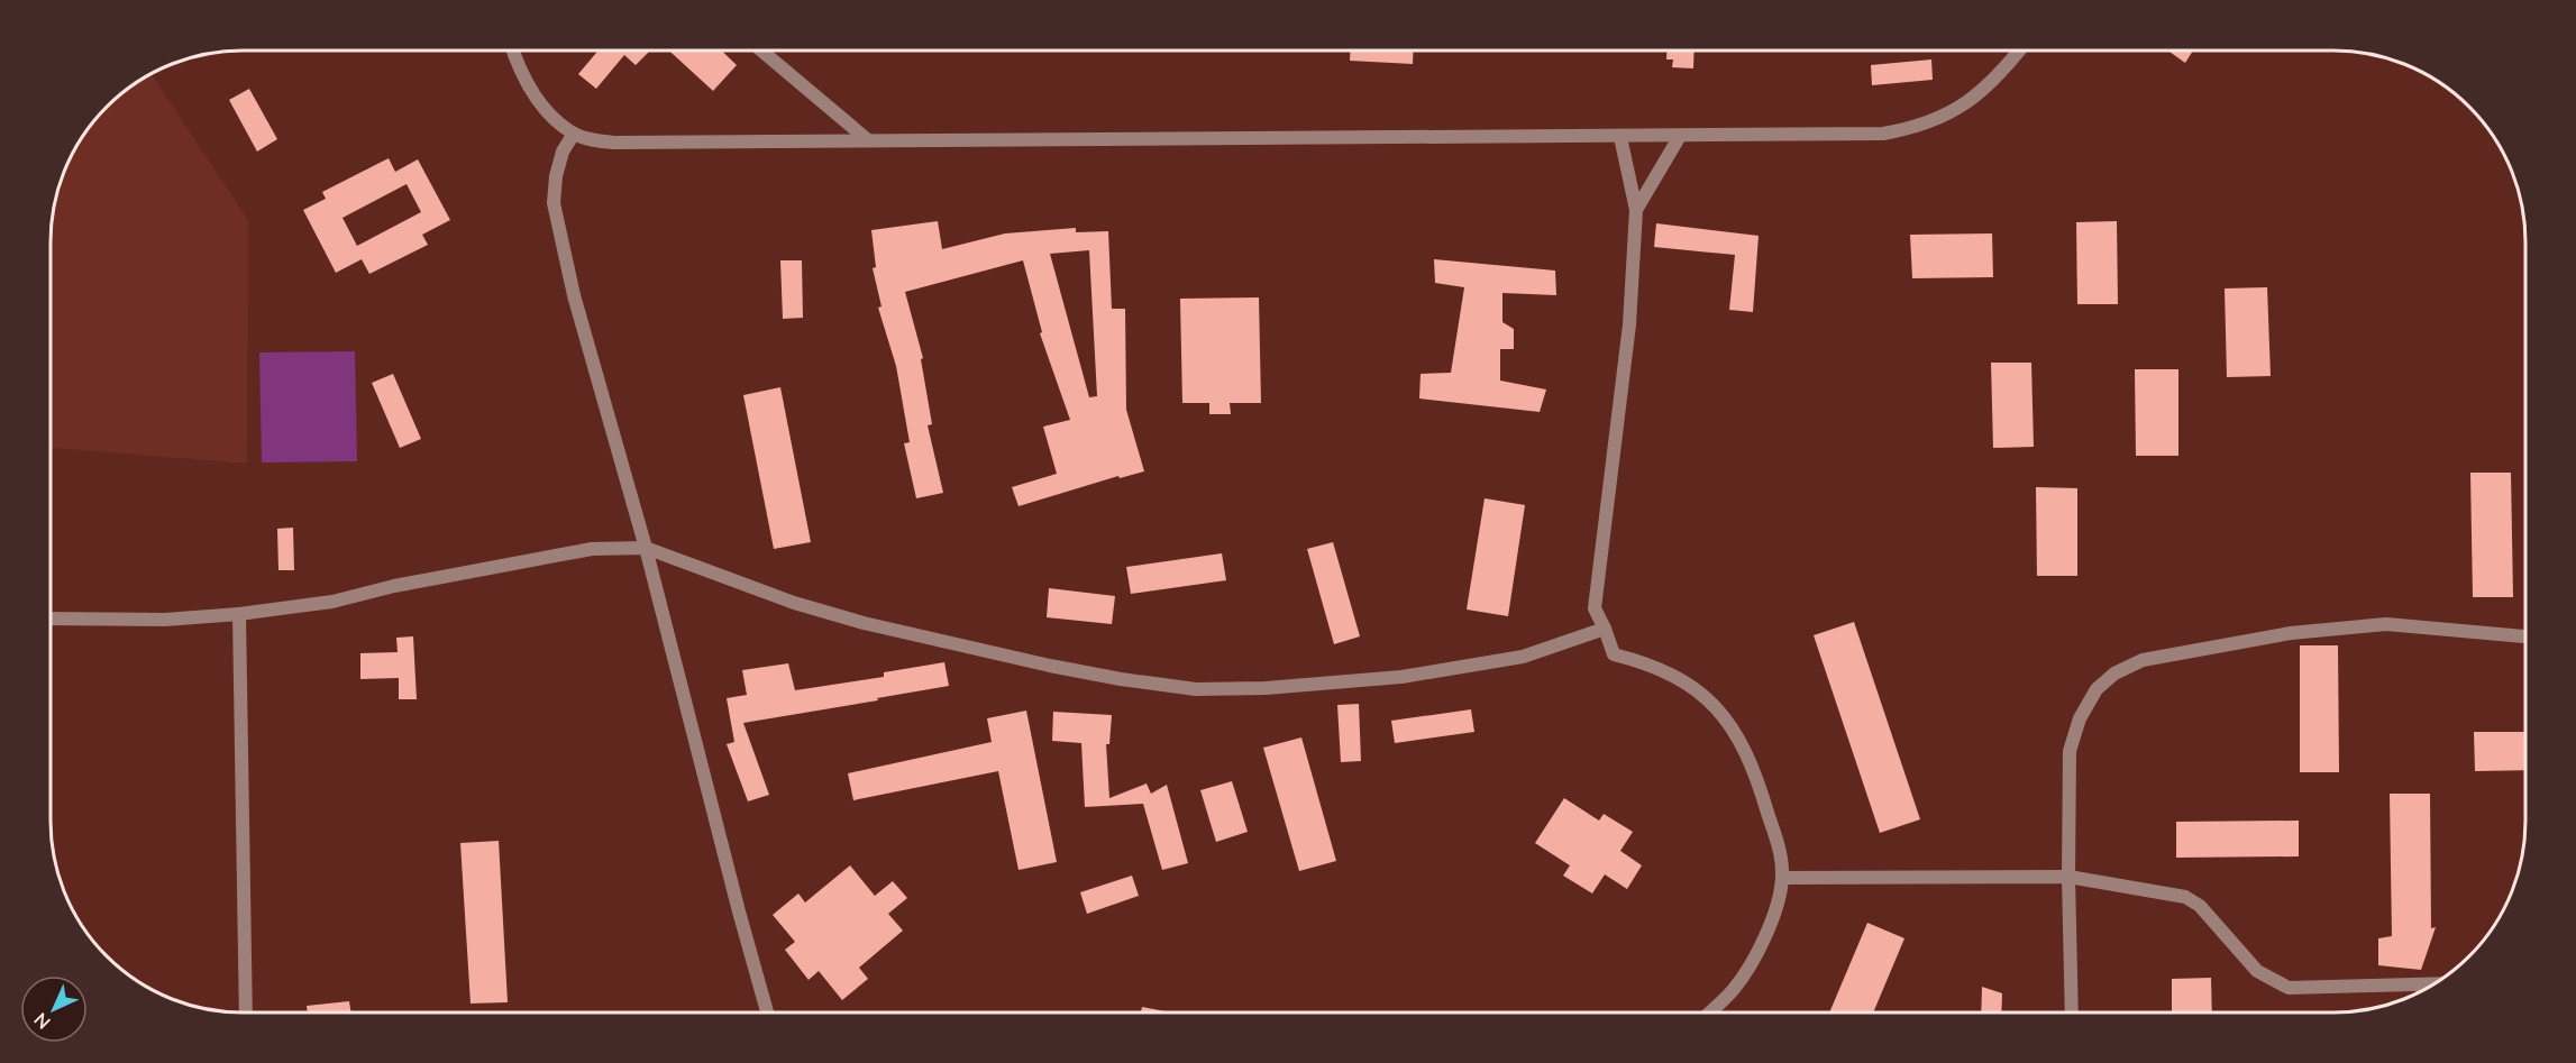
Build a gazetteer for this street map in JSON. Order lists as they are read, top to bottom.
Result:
{
  "north": "bottom left"
}
